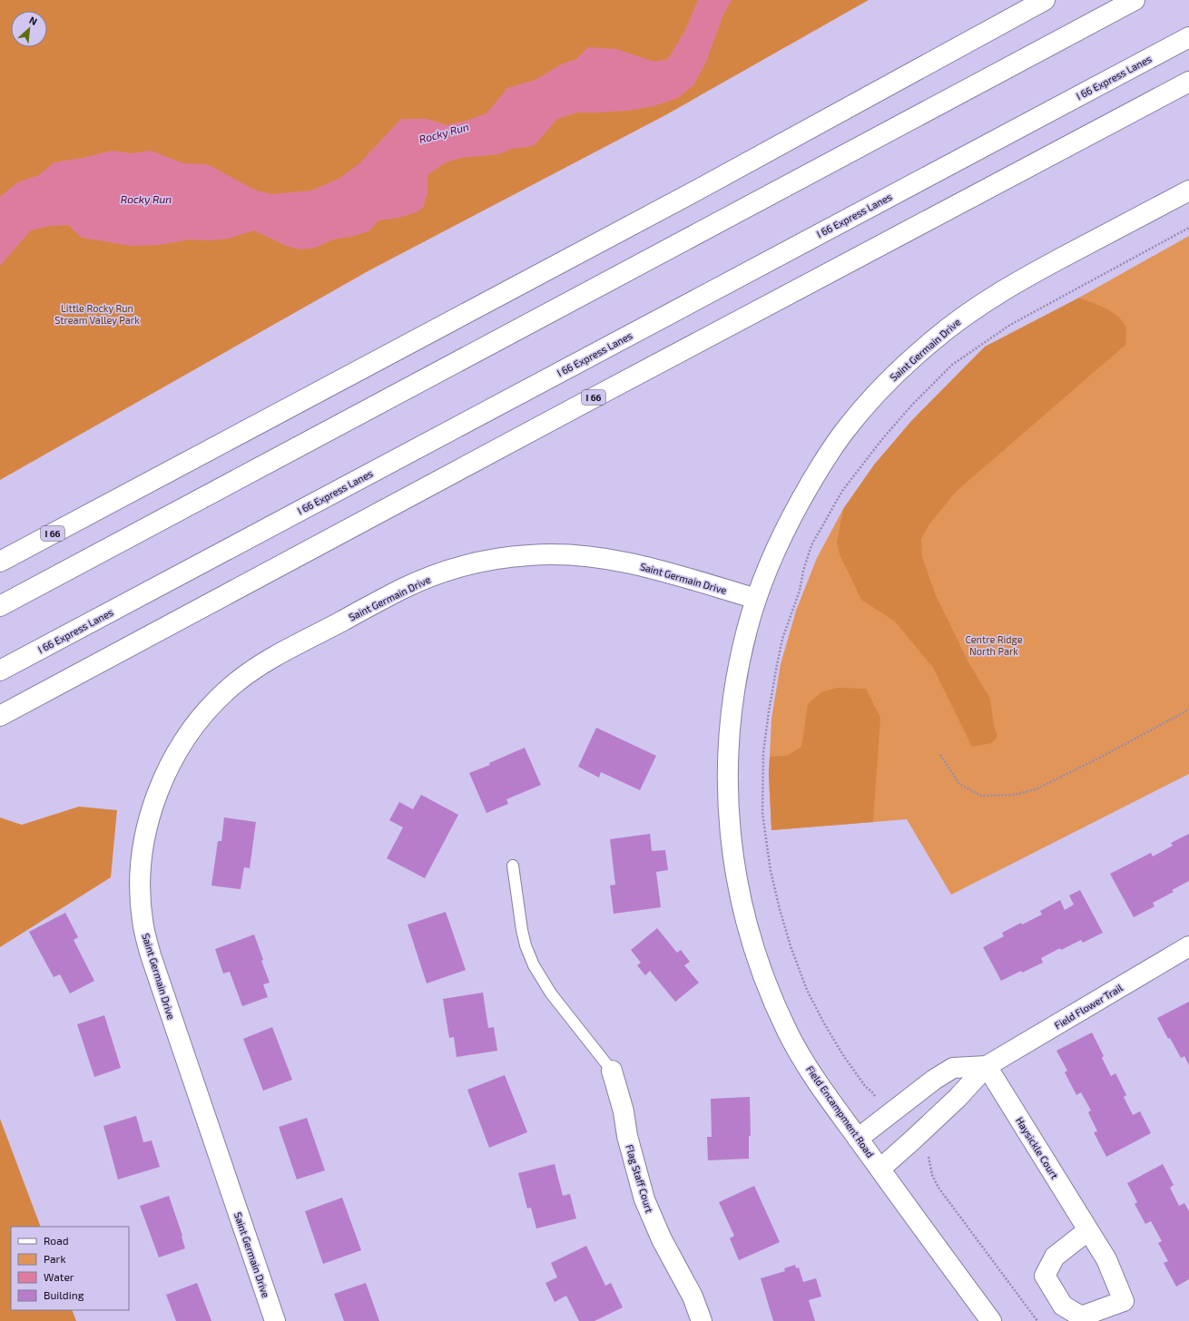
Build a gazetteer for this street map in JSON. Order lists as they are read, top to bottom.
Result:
{
  "streets": {
    "main road": [
      "I 66 Express Lanes",
      "Saint Germain Drive",
      "I 66",
      "Field Flower Trail",
      "Field Encampment Road",
      "Haysickle Court",
      "Flag Staff Court"
    ]
  },
  "crossings": [
    ["Saint Germain Drive", "Field Encampment Road"],
    ["Field Flower Trail", "Field Encampment Road"],
    ["Field Flower Trail", "Haysickle Court"]
  ],
  "water": ["Rocky Run"],
  "parks": ["Little Rocky Run Stream Valley Park", "Centre Ridge North Park"],
  "legend": [
    "Road",
    "Park",
    "Water",
    "Building"
  ],
  "north": "top right"
}
